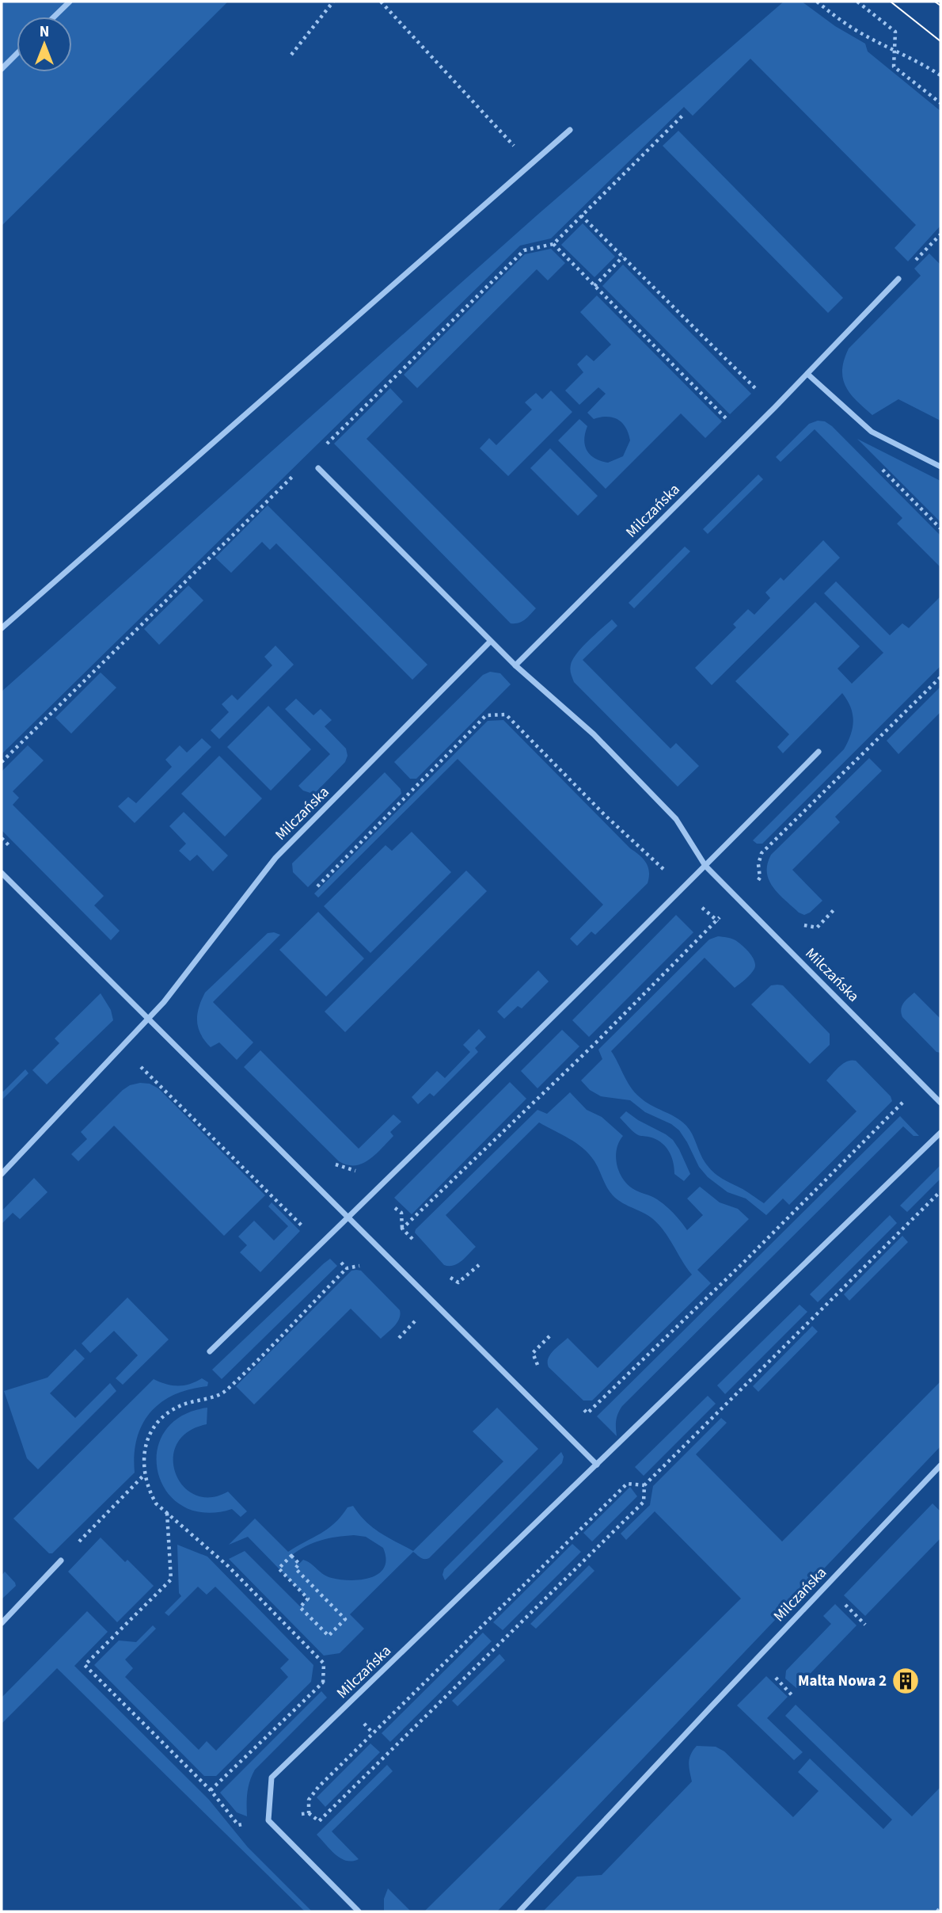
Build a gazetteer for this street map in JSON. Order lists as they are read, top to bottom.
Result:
{
  "streets": {
    "street": ["Milczańska"]
  },
  "places": {
    "building": ["Malta Nowa 2"]
  },
  "north": "top"
}
